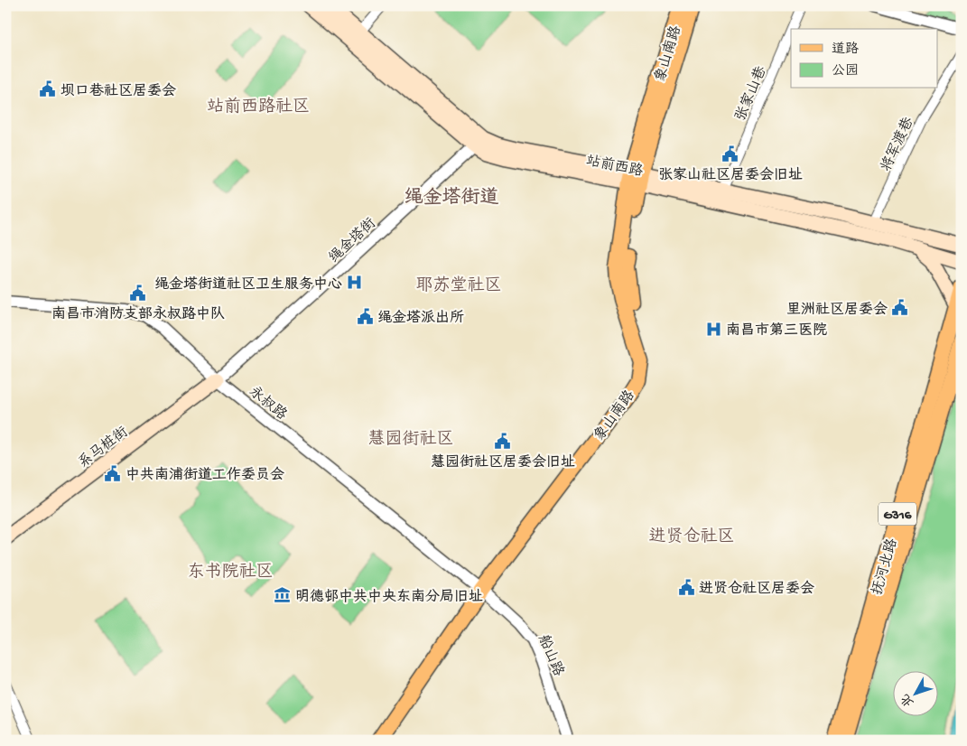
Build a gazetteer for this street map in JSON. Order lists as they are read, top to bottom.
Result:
{
  "streets": {
    "main road": [
      "象山南路",
      "站前西路",
      "系马桩街",
      "G316",
      "抚河北路"
    ],
    "street": [
      "张家山巷",
      "将军渡巷",
      "绳金塔街",
      "永叔路",
      "船山路"
    ]
  },
  "crossings": [
    ["象山南路", "站前西路"],
    ["象山南路", "永叔路"],
    ["象山南路", "船山路"],
    ["张家山巷", "站前西路"],
    ["将军渡巷", "站前西路"],
    ["站前西路", "绳金塔街"],
    ["绳金塔街", "永叔路"],
    ["绳金塔街", "系马桩街"],
    ["永叔路", "系马桩街"],
    ["永叔路", "船山路"]
  ],
  "districts": [
    "站前西路社区",
    "绳金塔街道",
    "耶苏堂社区",
    "慧园街社区",
    "进贤仓社区",
    "东书院社区"
  ],
  "places": {
    "public building": [
      "坝口巷社区居委会",
      "张家山社区居委会旧址",
      "南昌市消防支部永叔路中队",
      "里洲社区居委会",
      "绳金塔派出所",
      "慧园街社区居委会旧址",
      "中共南浦街道工作委员会",
      "进贤仓社区居委会"
    ],
    "hospital": ["绳金塔街道社区卫生服务中心", "南昌市第三医院"],
    "museum": ["明德邨中共中央东南分局旧址"]
  },
  "legend": ["道路", "公园"],
  "north": "bottom left"
}
